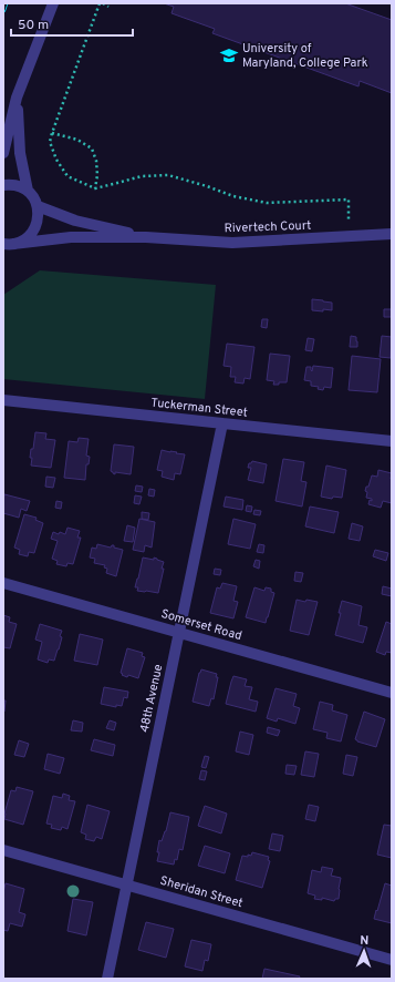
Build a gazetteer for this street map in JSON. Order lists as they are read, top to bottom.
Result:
{
  "streets": {
    "street": [
      "Rivertech Court",
      "Tuckerman Street",
      "Somerset Road",
      "48th Avenue",
      "Sheridan Street"
    ]
  },
  "crossings": [
    ["Tuckerman Street", "48th Avenue"],
    ["Somerset Road", "48th Avenue"],
    ["48th Avenue", "Sheridan Street"]
  ],
  "places": {
    "school or university": ["University of Maryland, College Park"]
  },
  "scale_bar": "50 m",
  "north": "top"
}
